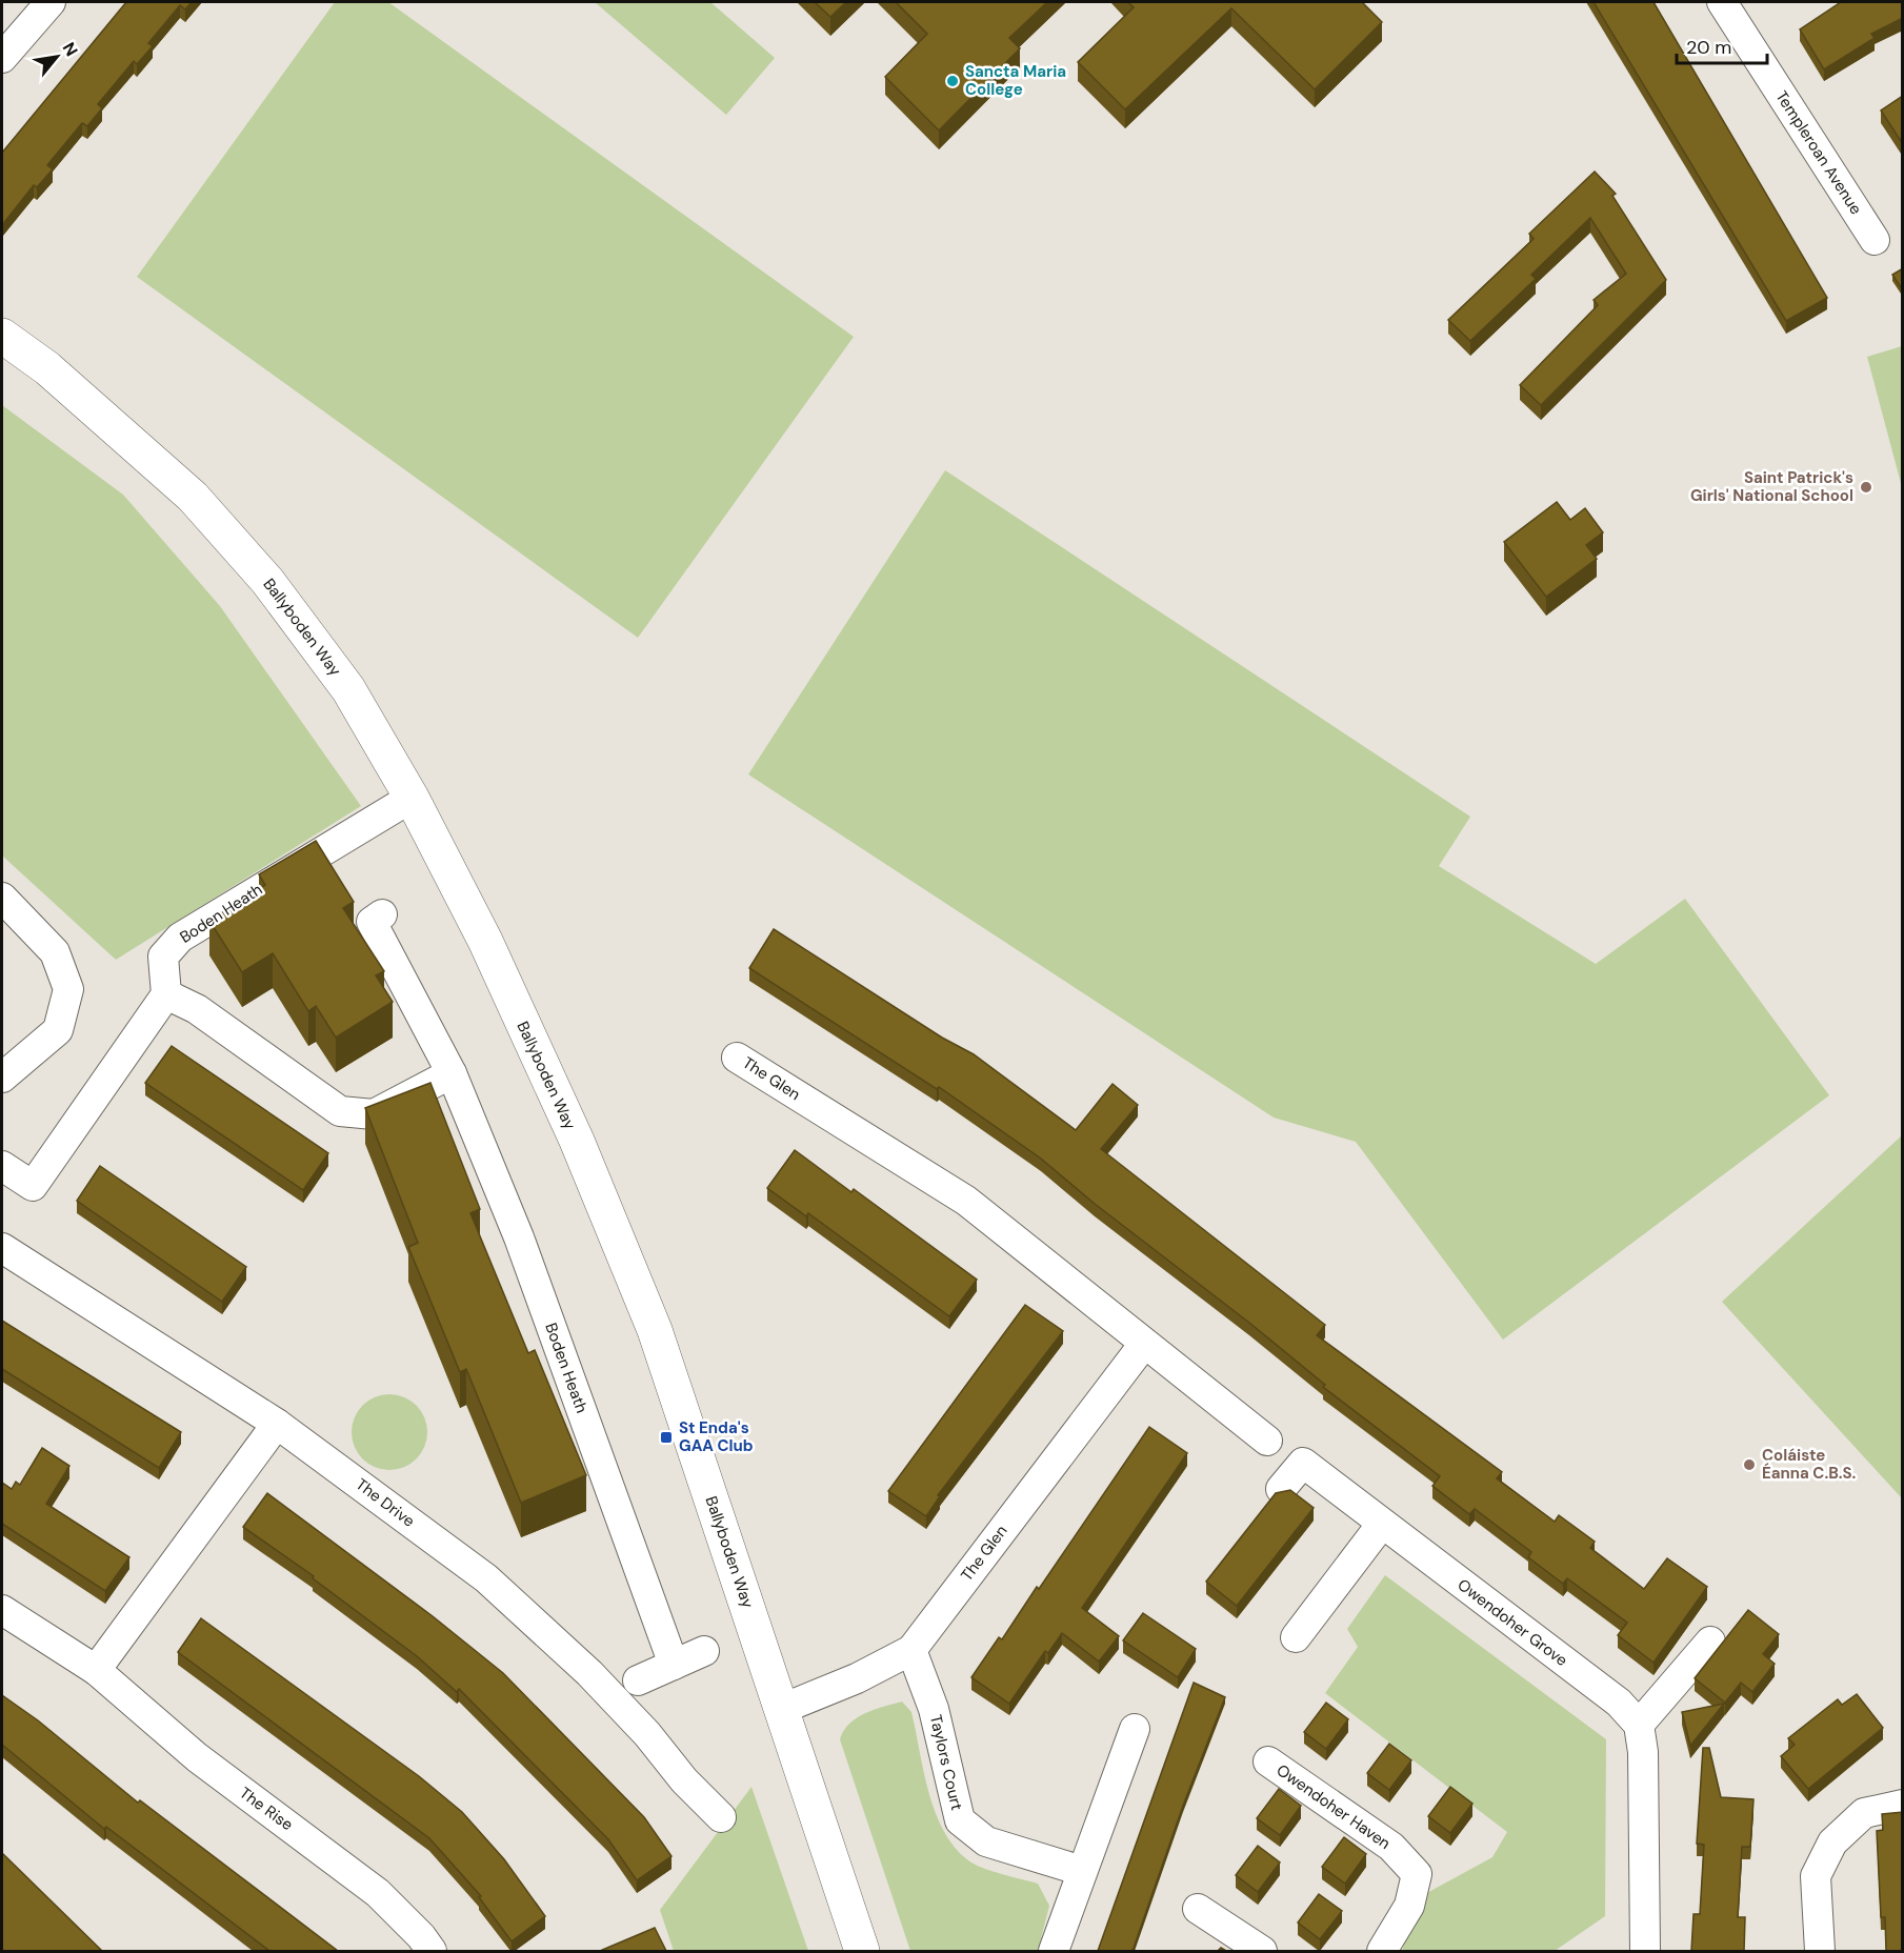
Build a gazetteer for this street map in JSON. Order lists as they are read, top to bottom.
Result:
{
  "streets": {
    "main road": ["Ballyboden Way"],
    "street": [
      "Templeroan Avenue",
      "Boden Heath",
      "The Glen",
      "The Drive",
      "Owendoher Grove",
      "Taylors Court",
      "Owendoher Haven",
      "The Rise"
    ]
  },
  "crossings": [
    ["Ballyboden Way", "Boden Heath"],
    ["Ballyboden Way", "The Glen"],
    ["The Glen", "Taylors Court"]
  ],
  "places": {
    "other": ["Sancta Maria College", "Saint Patrick's Girls' National School", "Coláiste Éanna C.B.S."],
    "transit": ["St Enda's GAA Club"]
  },
  "scale_bar": "20 m",
  "north": "top right"
}
